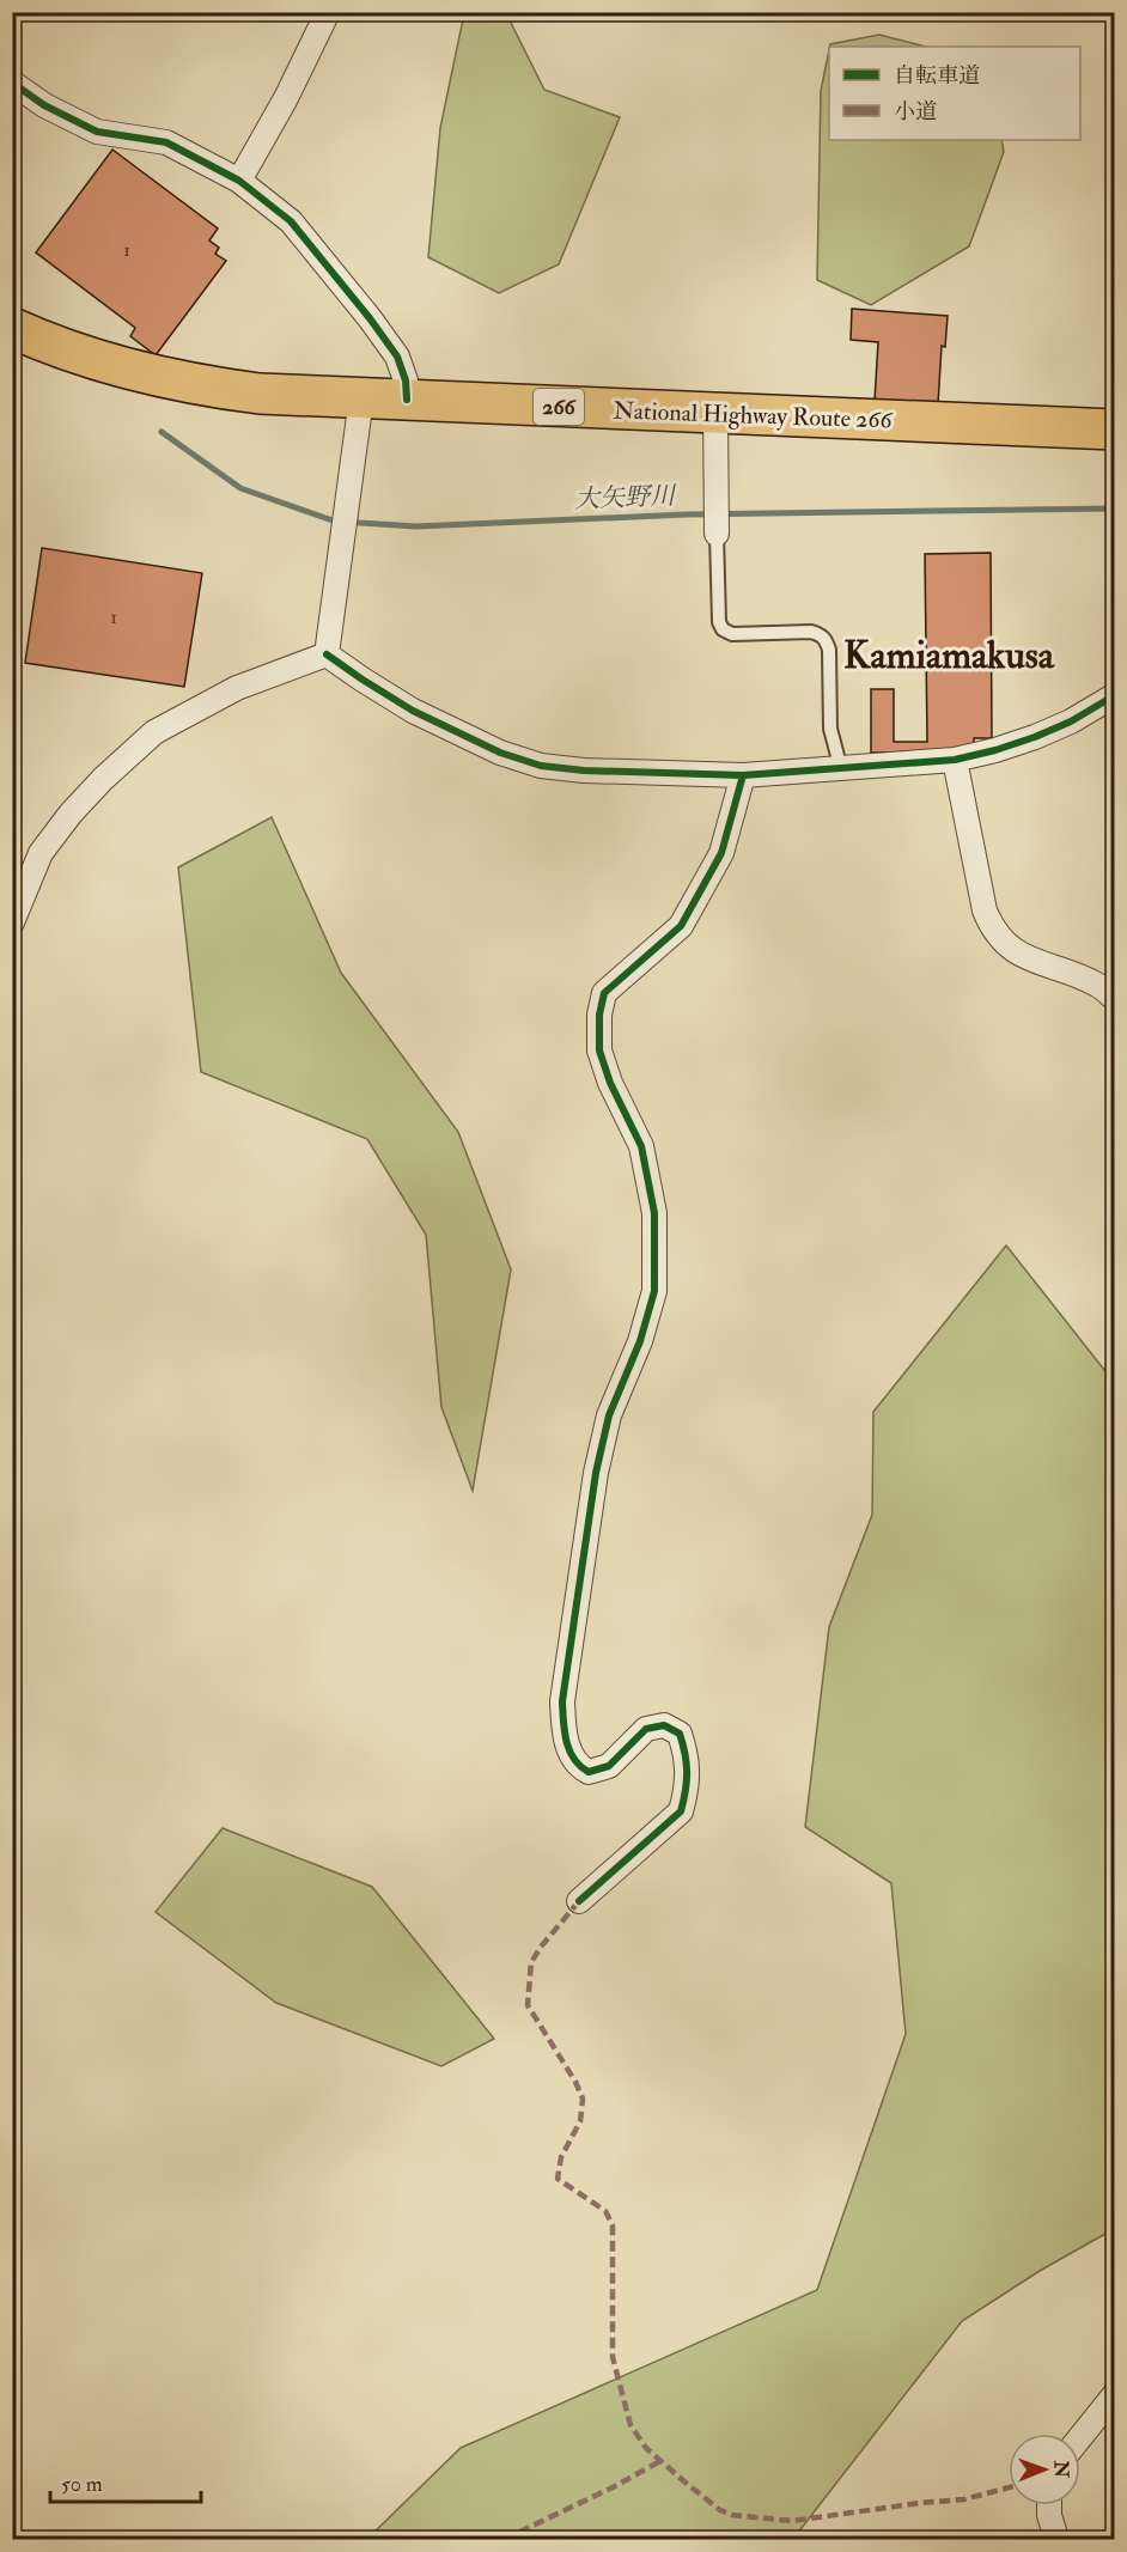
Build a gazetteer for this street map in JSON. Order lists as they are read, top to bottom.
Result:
{
  "streets": {
    "highway": ["266", "National Highway Route 266"]
  },
  "districts": ["Kamiamakusa"],
  "water": ["大矢野川"],
  "house_numbers": ["1", "1"],
  "legend": ["自転車道", "小道"],
  "scale_bar": "50 m",
  "north": "right"
}
